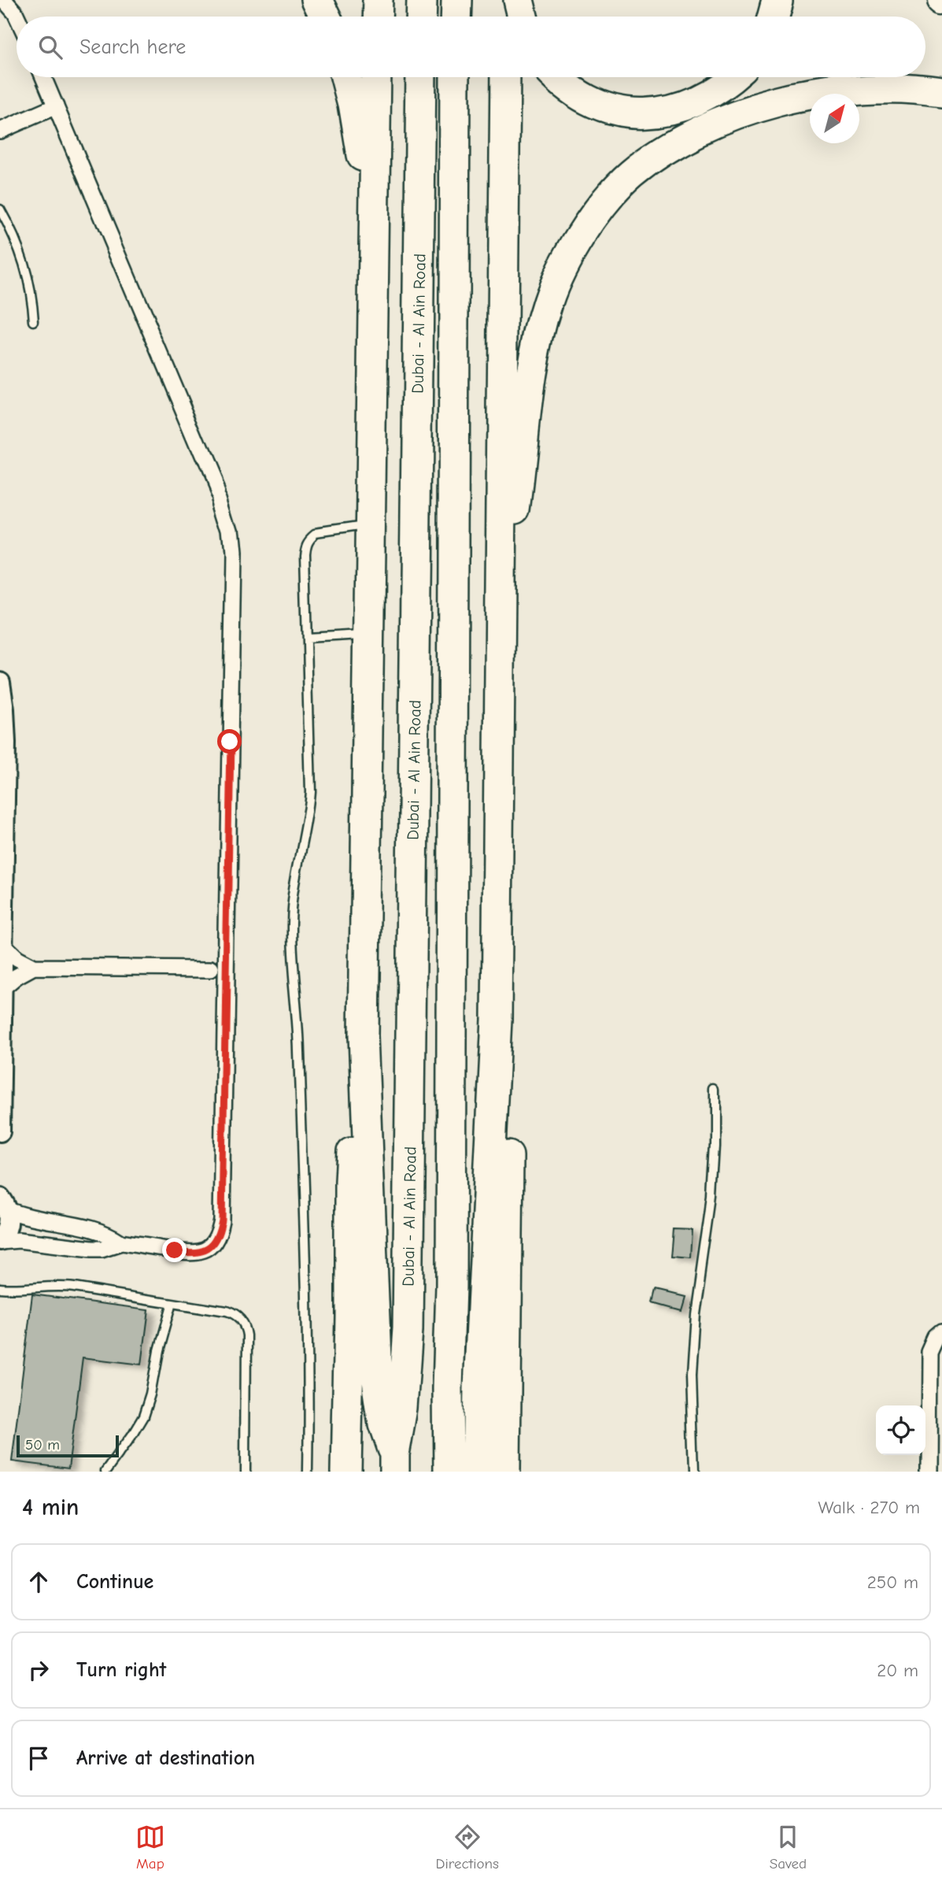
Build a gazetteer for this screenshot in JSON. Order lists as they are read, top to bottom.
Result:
{
  "streets": {
    "highway": ["Dubai - Al Ain Road"]
  },
  "scale_bar": "50 m",
  "north": "top right",
  "page": {
    "search": "Search here",
    "scale": "50 m",
    "heading": ["4 min", "Walk · 270 m"],
    "list": [
      ["Continue", "250 m"],
      ["Turn right", "20 m"],
      "Arrive at destination"
    ],
    "nav": ["Map", "Directions", "Saved"]
  }
}
